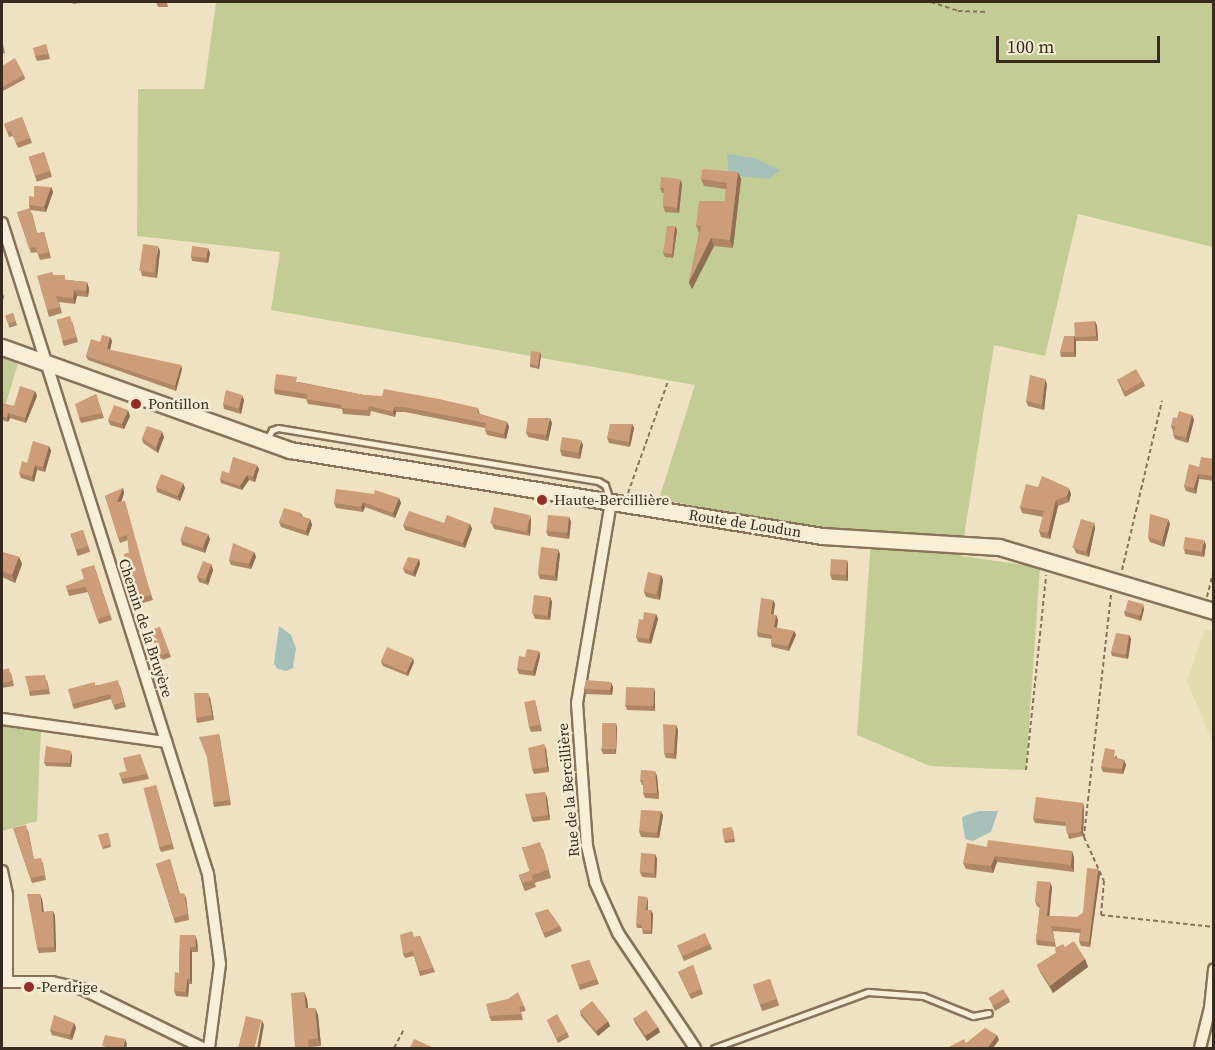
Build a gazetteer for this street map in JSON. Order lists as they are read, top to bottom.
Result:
{
  "streets": {
    "main road": ["Route de Loudun"],
    "street": ["Chemin de la Bruyère", "Rue de la Bercillière"]
  },
  "crossings": [
    ["Route de Loudun", "Chemin de la Bruyère"],
    ["Route de Loudun", "Rue de la Bercillière"]
  ],
  "places": ["Pontillon", "Haute-Bercillière", "Perdrige"],
  "scale_bar": "100 m"
}
